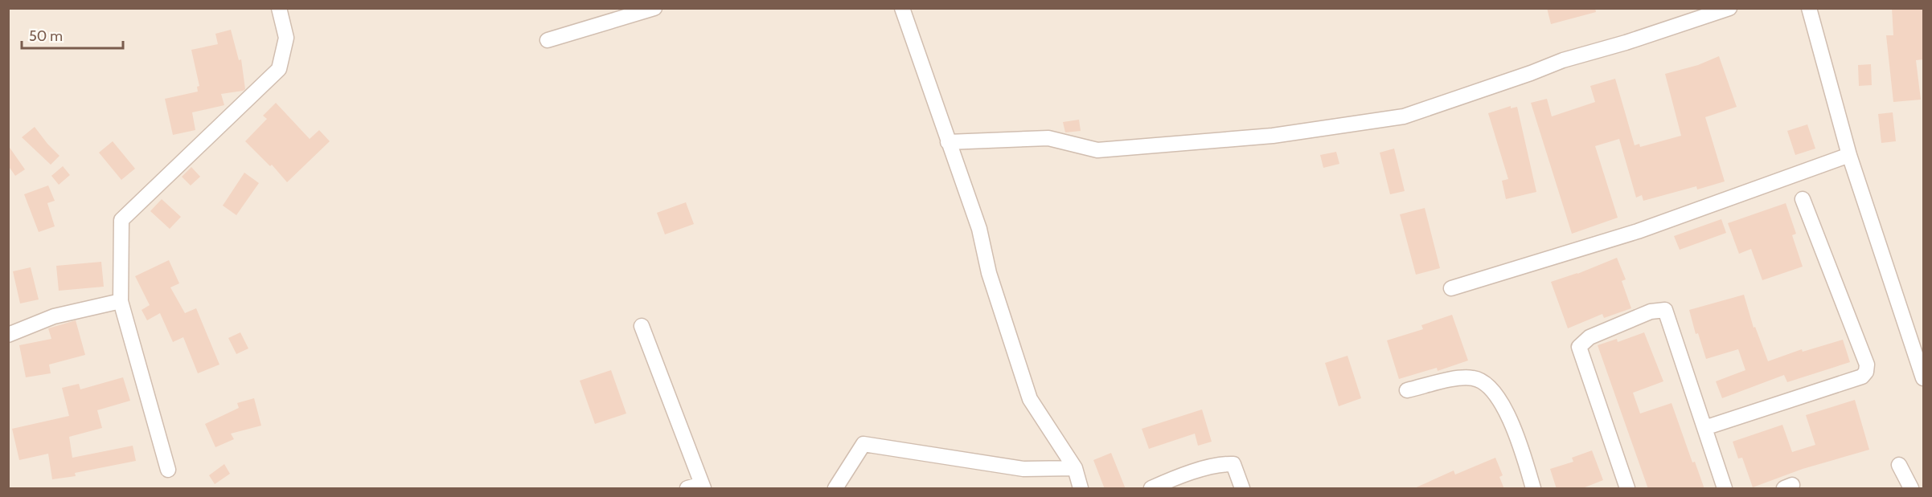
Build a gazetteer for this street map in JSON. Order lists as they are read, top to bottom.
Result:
{
  "scale_bar": "50 m"
}
